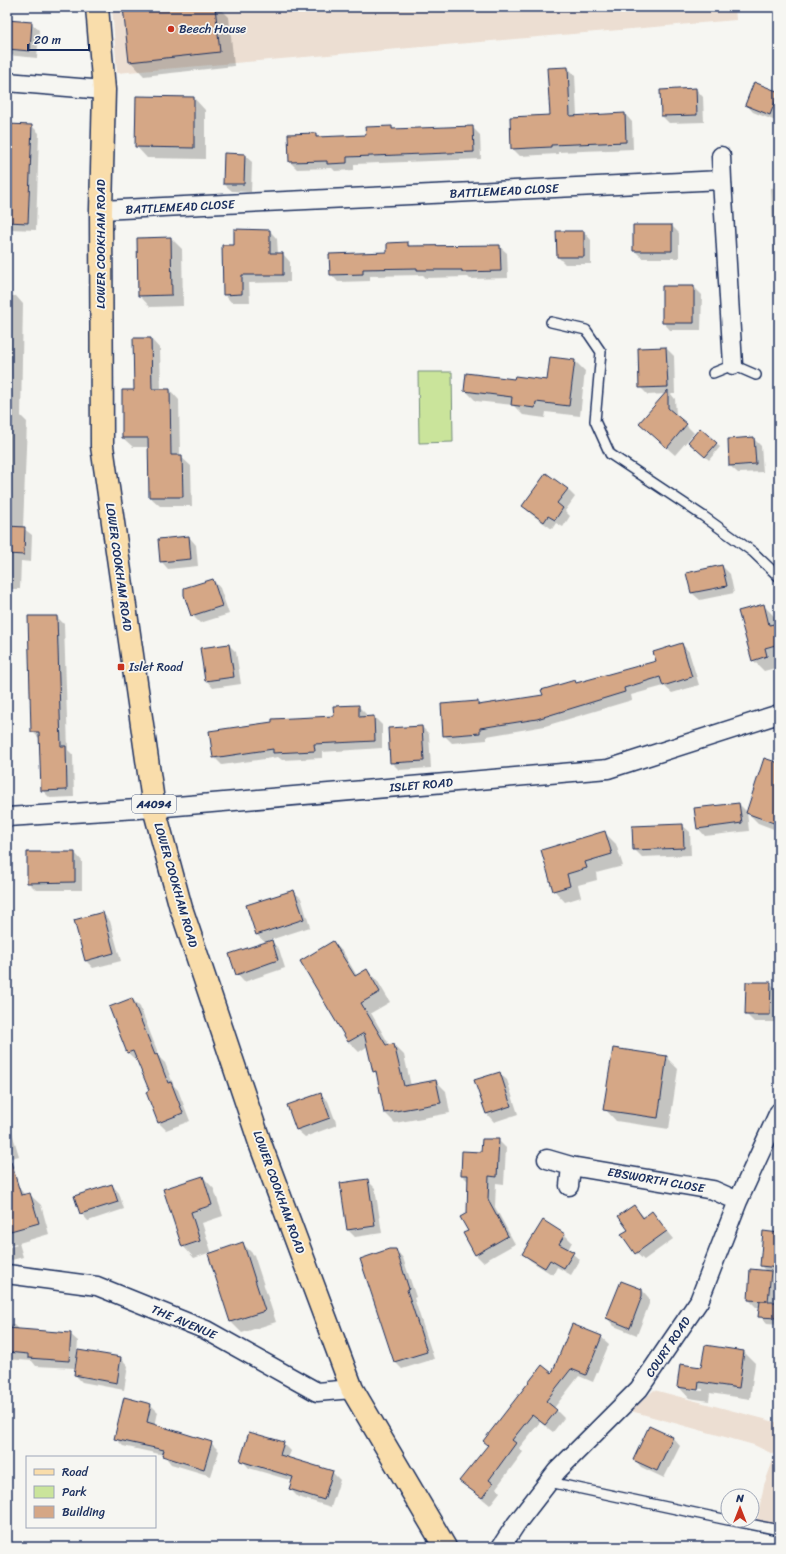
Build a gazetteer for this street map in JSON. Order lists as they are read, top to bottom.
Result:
{
  "streets": {
    "main road": ["LOWER COOKHAM ROAD", "A4094"],
    "street": [
      "BATTLEMEAD CLOSE",
      "ISLET ROAD",
      "EBSWORTH CLOSE",
      "THE AVENUE",
      "COURT ROAD"
    ]
  },
  "crossings": [
    ["BATTLEMEAD CLOSE", "LOWER COOKHAM ROAD"],
    ["LOWER COOKHAM ROAD", "ISLET ROAD"],
    ["LOWER COOKHAM ROAD", "THE AVENUE"],
    ["EBSWORTH CLOSE", "COURT ROAD"]
  ],
  "places": {
    "other": ["Beech House"],
    "transit": ["Islet Road"]
  },
  "legend": ["Road", "Park", "Building"],
  "scale_bar": "20 m",
  "north": "top"
}
